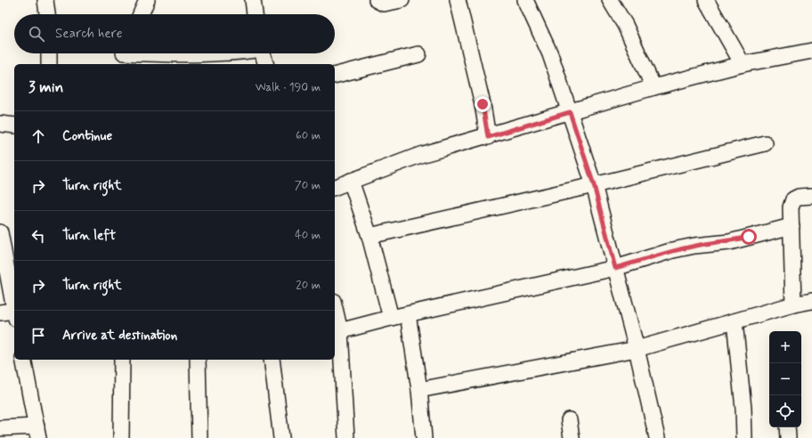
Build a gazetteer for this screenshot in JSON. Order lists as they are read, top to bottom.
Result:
{
  "page": {
    "search": "Search here",
    "heading": ["3 min", "Walk · 190 m"],
    "list": [
      ["Continue", "60 m"],
      ["Turn right", "70 m"],
      ["Turn left", "40 m"],
      ["Turn right", "20 m"],
      "Arrive at destination"
    ],
    "map_buttons": ["+", "−"]
  }
}
